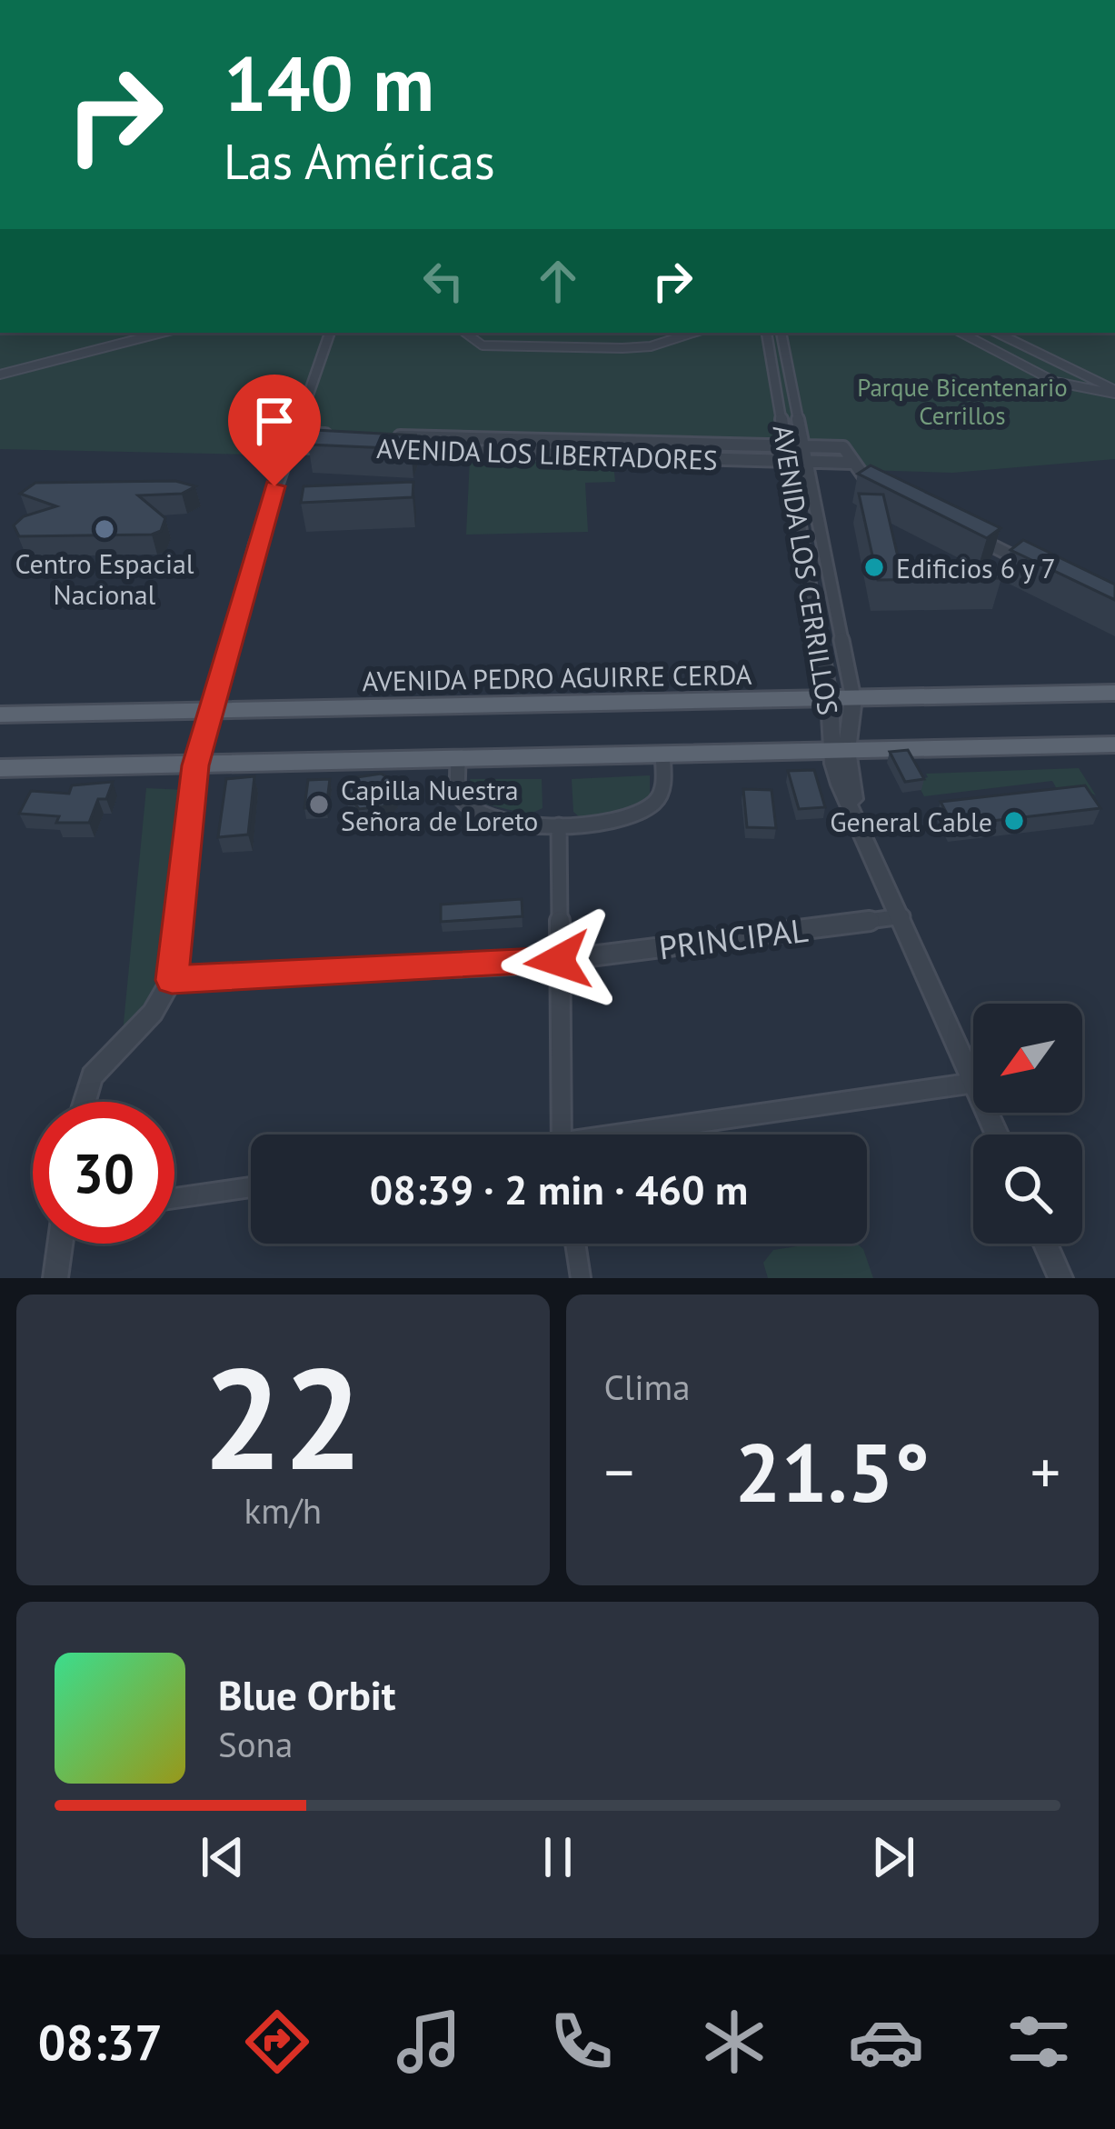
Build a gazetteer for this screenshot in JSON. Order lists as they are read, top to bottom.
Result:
{
  "streets": {
    "main road": ["AVENIDA PEDRO AGUIRRE CERDA"],
    "street": ["AVENIDA LOS LIBERTADORES", "AVENIDA LOS CERRILLOS", "PRINCIPAL"]
  },
  "crossings": [
    ["AVENIDA LOS LIBERTADORES", "AVENIDA LOS CERRILLOS"],
    ["AVENIDA LOS CERRILLOS", "AVENIDA PEDRO AGUIRRE CERDA"],
    ["AVENIDA LOS CERRILLOS", "PRINCIPAL"]
  ],
  "parks": ["Parque Bicentenario Cerrillos"],
  "places": [
    "Centro Espacial Nacional",
    "Edificios 6 y 7",
    "Capilla Nuestra Señora de Loreto",
    "General Cable"
  ],
  "north": "bottom left",
  "page": {
    "turn": ["140 m", "Las Américas"],
    "limit": "30",
    "trip": "08:39 · 2 min · 460 m",
    "tile": [
      ["22", "km/h"],
      "Clima"
    ],
    "heat": ["−", "21.5°", "+"],
    "song": ["Blue Orbit", "Sona"],
    "tabs": "08:37"
  }
}
